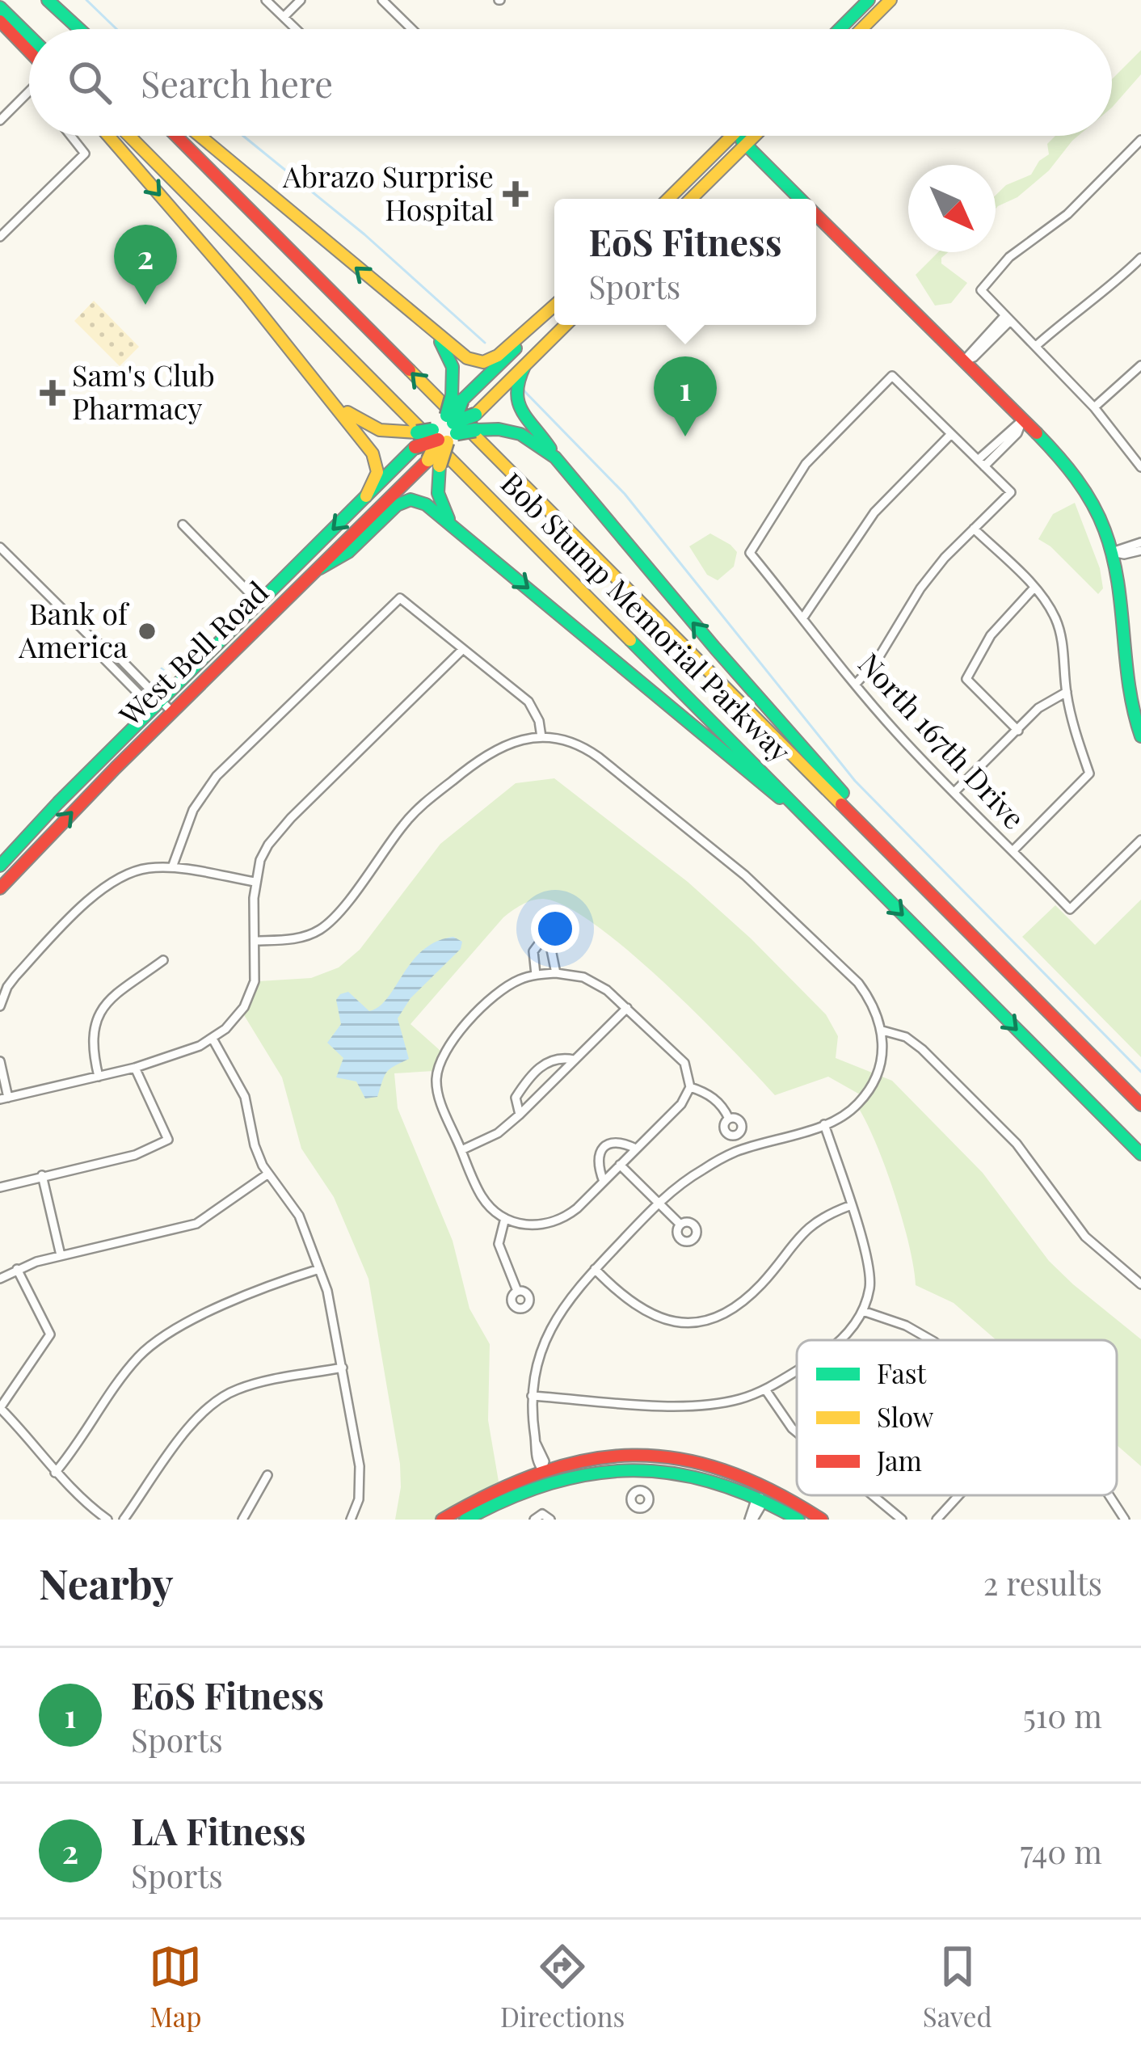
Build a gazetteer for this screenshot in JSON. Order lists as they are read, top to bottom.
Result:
{
  "streets": {
    "main road": ["Bob Stump Memorial Parkway", "West Bell Road"],
    "street": ["North 167th Drive"]
  },
  "places": {
    "health": ["Abrazo Surprise Hospital", "Sam's Club Pharmacy"],
    "other": ["Bank of America"]
  },
  "legend": ["Fast", "Slow", "Jam"],
  "north": "bottom right",
  "page": {
    "search": "Search here",
    "popup": ["EōS Fitness", "Sports"],
    "pins": ["2", "1"],
    "heading": ["Nearby", "2 results"],
    "list": [
      {
        "mark": "1",
        "name": "EōS Fitness",
        "note": "Sports",
        "value": "510 m"
      },
      {
        "mark": "2",
        "name": "LA Fitness",
        "note": "Sports",
        "value": "740 m"
      }
    ],
    "nav": ["Map", "Directions", "Saved"]
  }
}
